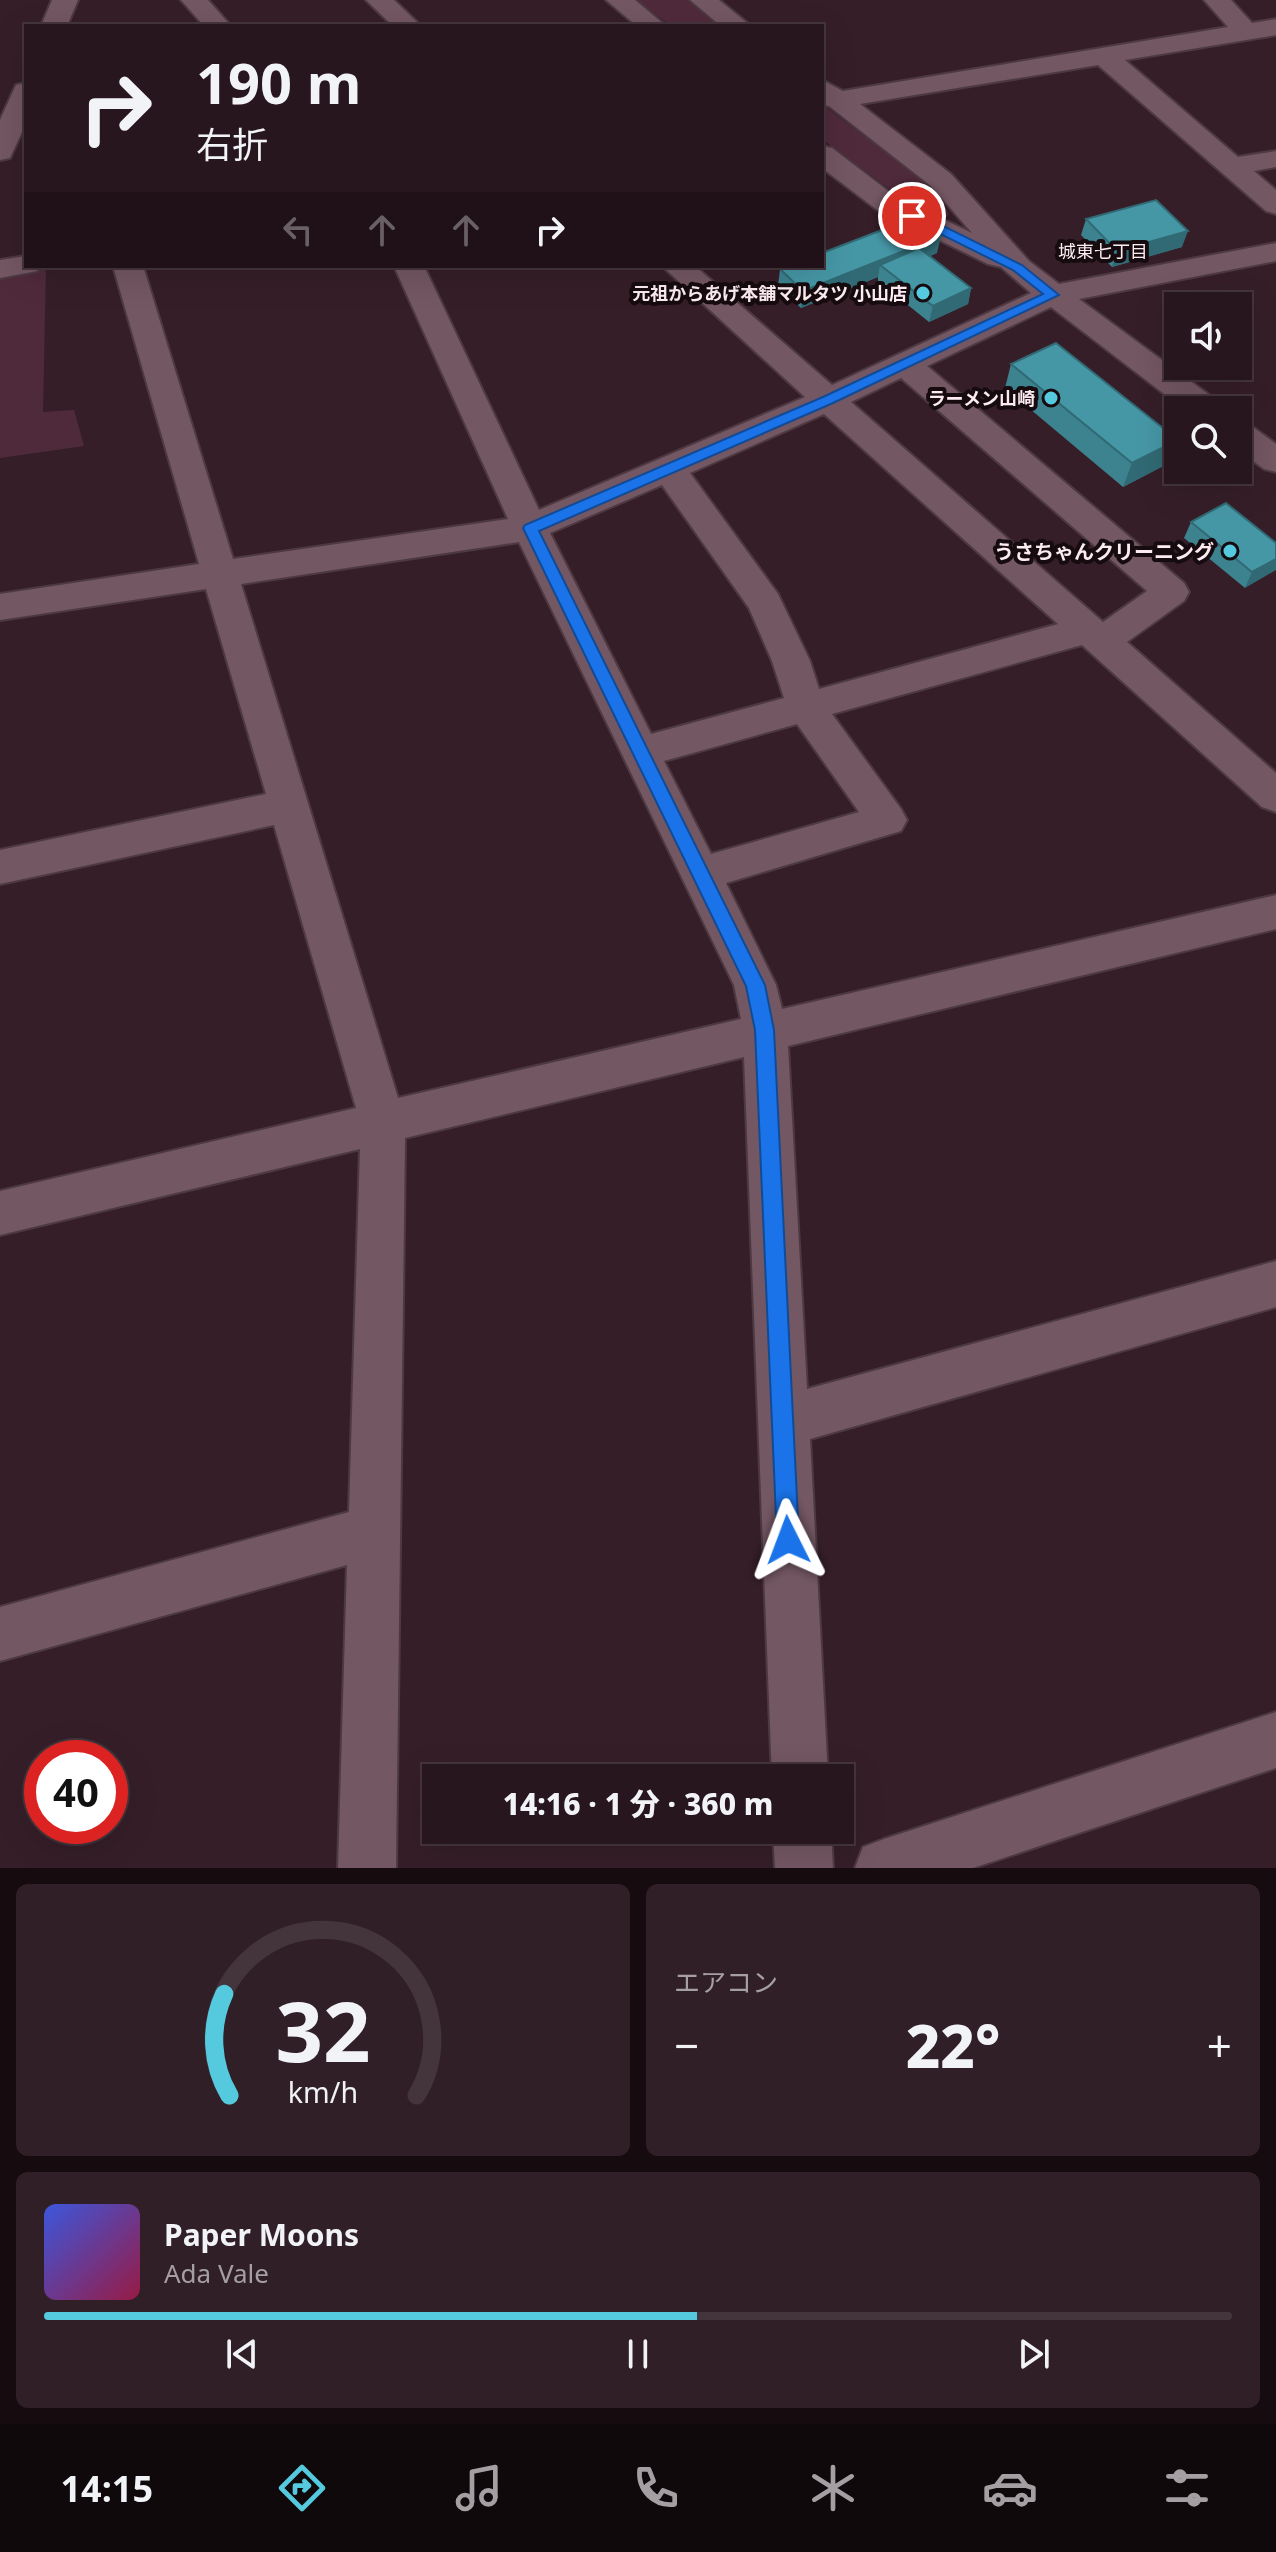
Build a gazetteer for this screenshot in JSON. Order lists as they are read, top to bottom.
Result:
{
  "districts": ["城東七丁目"],
  "places": ["元祖からあげ本舗マルタツ 小山店", "ラーメン山崎", "うさちゃんクリーニング"],
  "page": {
    "turn": ["190 m", "右折"],
    "limit": "40",
    "trip": "14:16 · 1 分 · 360 m",
    "tile": "エアコン",
    "heat": ["−", "22°", "+"],
    "song": ["Paper Moons", "Ada Vale"],
    "tabs": "14:15",
    "gauge": ["32", "km/h"]
  }
}
